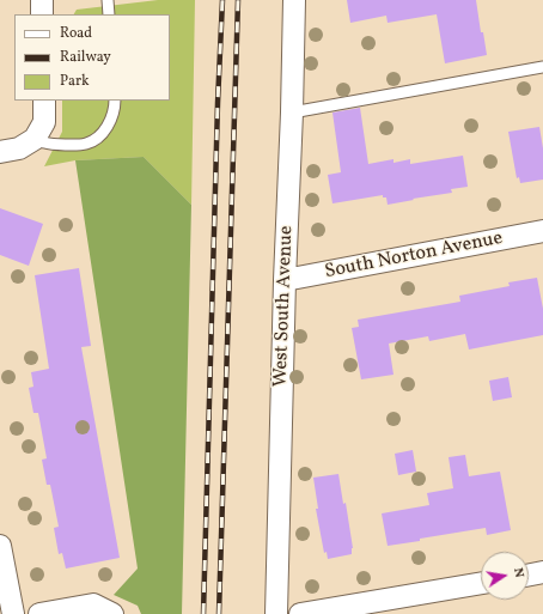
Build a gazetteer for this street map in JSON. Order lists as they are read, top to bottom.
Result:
{
  "streets": {
    "street": ["South Norton Avenue", "West South Avenue"]
  },
  "crossings": [
    ["South Norton Avenue", "West South Avenue"]
  ],
  "legend": ["Road", "Railway", "Park"],
  "north": "right"
}
